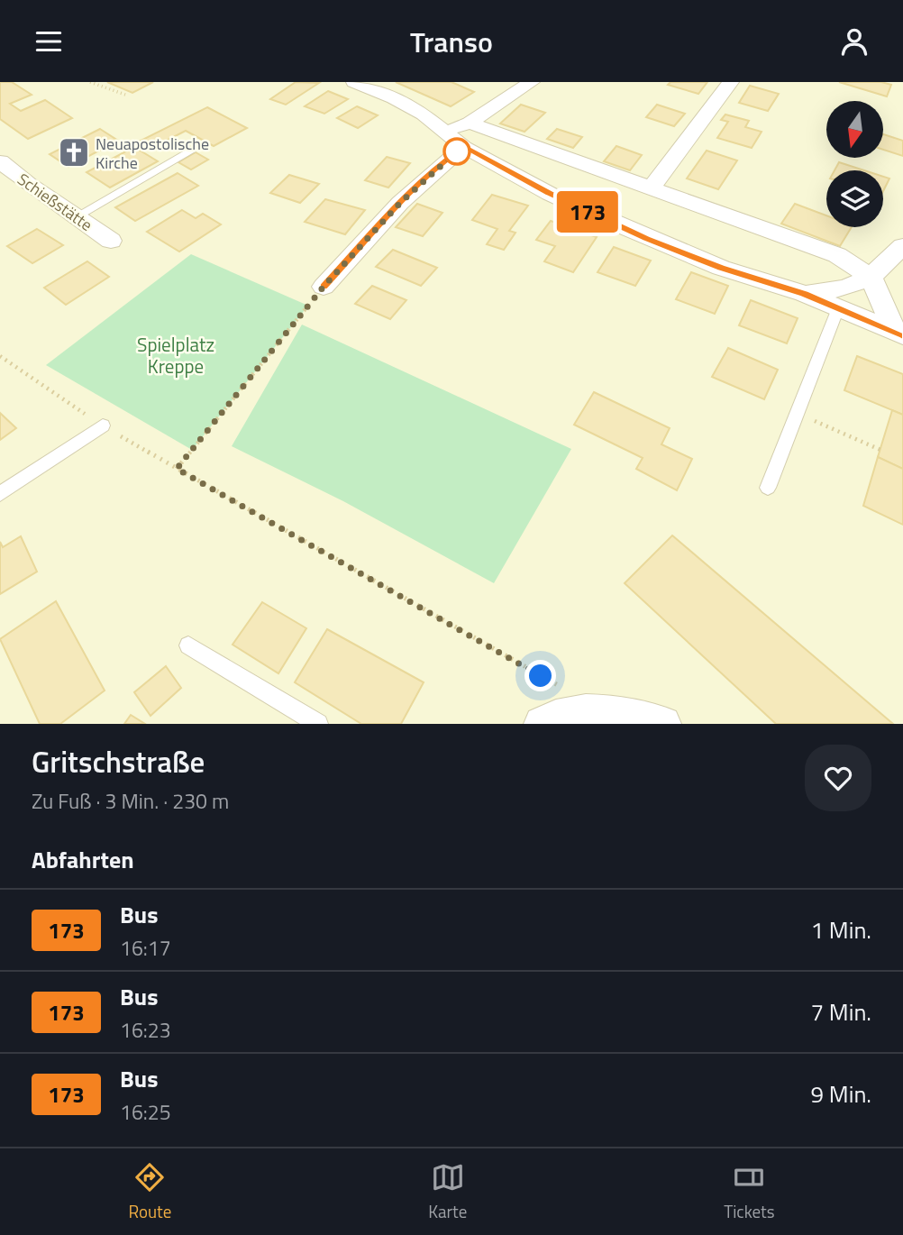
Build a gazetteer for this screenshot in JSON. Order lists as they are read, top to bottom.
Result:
{
  "streets": {
    "street": ["Schießstätte"]
  },
  "parks": ["Spielplatz Kreppe"],
  "places": {
    "church": ["Neuapostolische Kirche"]
  },
  "lines": ["bus line 173"],
  "north": "bottom",
  "page": {
    "header": "Transo",
    "on_map": "173",
    "heading": [
      ["Gritschstraße", "Zu Fuß · 3 Min. · 230 m"],
      "Abfahrten"
    ],
    "list": [
      {
        "mark": "173",
        "name": "Bus",
        "note": "16:17",
        "value": "1 Min."
      },
      {
        "mark": "173",
        "name": "Bus",
        "note": "16:23",
        "value": "7 Min."
      },
      {
        "mark": "173",
        "name": "Bus",
        "note": "16:25",
        "value": "9 Min."
      }
    ],
    "tabs": ["Route", "Karte", "Tickets"]
  }
}
